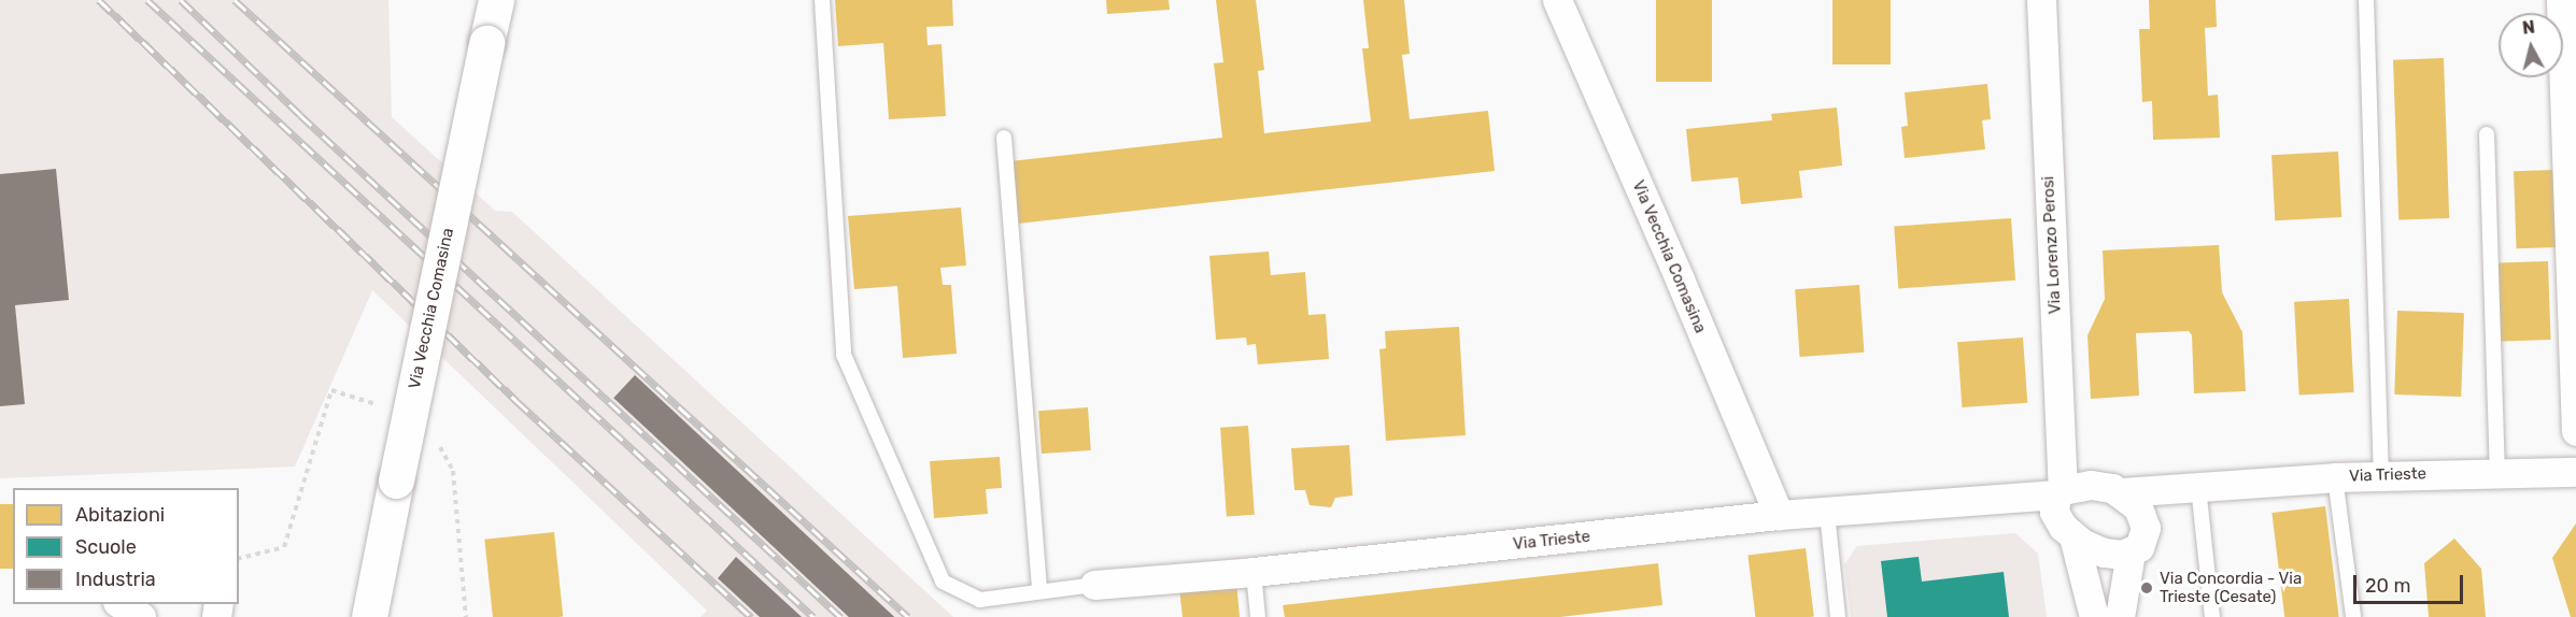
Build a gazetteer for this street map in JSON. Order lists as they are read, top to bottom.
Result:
{
  "streets": {
    "street": ["Via Lorenzo Perosi", "Via Vecchia Comasina", "Via Trieste"]
  },
  "crossings": [
    ["Via Lorenzo Perosi", "Via Trieste"],
    ["Via Vecchia Comasina", "Via Trieste"]
  ],
  "places": ["Via Concordia - Via Trieste (Cesate)"],
  "legend": ["Abitazioni", "Scuole", "Industria"],
  "scale_bar": "20 m",
  "north": "top"
}
